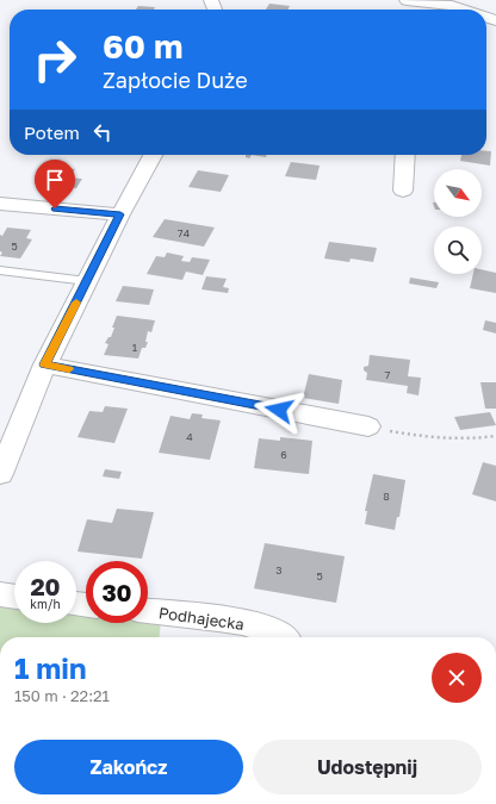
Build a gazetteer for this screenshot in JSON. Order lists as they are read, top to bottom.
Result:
{
  "streets": {
    "street": ["Podhajecka"]
  },
  "house_numbers": [
    "74",
    "5",
    "1",
    "7",
    "4",
    "6",
    "8",
    "3",
    "5"
  ],
  "north": "bottom right",
  "page": {
    "turn": ["60 m", "Zapłocie Duże"],
    "then": "Potem",
    "speed": "20 km/h",
    "limit": "30",
    "heading": ["1 min", "150 m · 22:21"],
    "buttons": ["Zakończ", "Udostępnij"]
  }
}
